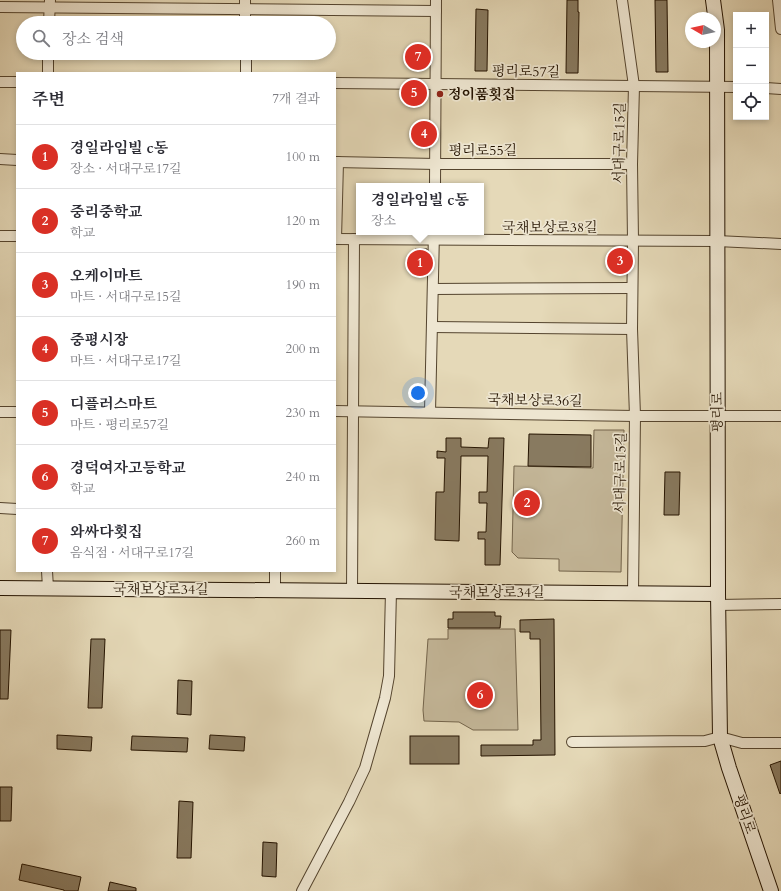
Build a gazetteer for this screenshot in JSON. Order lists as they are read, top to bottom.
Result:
{
  "streets": {
    "main road": ["평리로", "국채보상로34길"],
    "street": [
      "평리로57길",
      "서대구로15길",
      "평리로55길",
      "국채보상로38길",
      "국채보상로36길"
    ]
  },
  "crossings": [
    ["평리로57길", "서대구로15길"],
    ["평리로57길", "평리로"],
    ["서대구로15길", "평리로55길"],
    ["서대구로15길", "국채보상로38길"],
    ["서대구로15길", "국채보상로36길"],
    ["서대구로15길", "국채보상로34길"],
    ["국채보상로38길", "평리로"],
    ["국채보상로36길", "평리로"],
    ["평리로", "국채보상로34길"]
  ],
  "places": ["정이품횟집"],
  "north": "left",
  "page": {
    "map_buttons": ["+", "−"],
    "search": "장소 검색",
    "pins": [
      "7",
      "5",
      "4",
      "3",
      "1",
      "2",
      "6"
    ],
    "heading": ["주변", "7개 결과"],
    "list": [
      {
        "mark": "1",
        "name": "경일라임빌 c동",
        "note": "장소 · 서대구로17길",
        "value": "100 m"
      },
      {
        "mark": "2",
        "name": "중리중학교",
        "note": "학교",
        "value": "120 m"
      },
      {
        "mark": "3",
        "name": "오케이마트",
        "note": "마트 · 서대구로15길",
        "value": "190 m"
      },
      {
        "mark": "4",
        "name": "중평시장",
        "note": "마트 · 서대구로17길",
        "value": "200 m"
      },
      {
        "mark": "5",
        "name": "디플러스마트",
        "note": "마트 · 평리로57길",
        "value": "230 m"
      },
      {
        "mark": "6",
        "name": "경덕여자고등학교",
        "note": "학교",
        "value": "240 m"
      },
      {
        "mark": "7",
        "name": "와싸다횟집",
        "note": "음식점 · 서대구로17길",
        "value": "260 m"
      }
    ],
    "popup": ["경일라임빌 c동", "장소"]
  }
}
